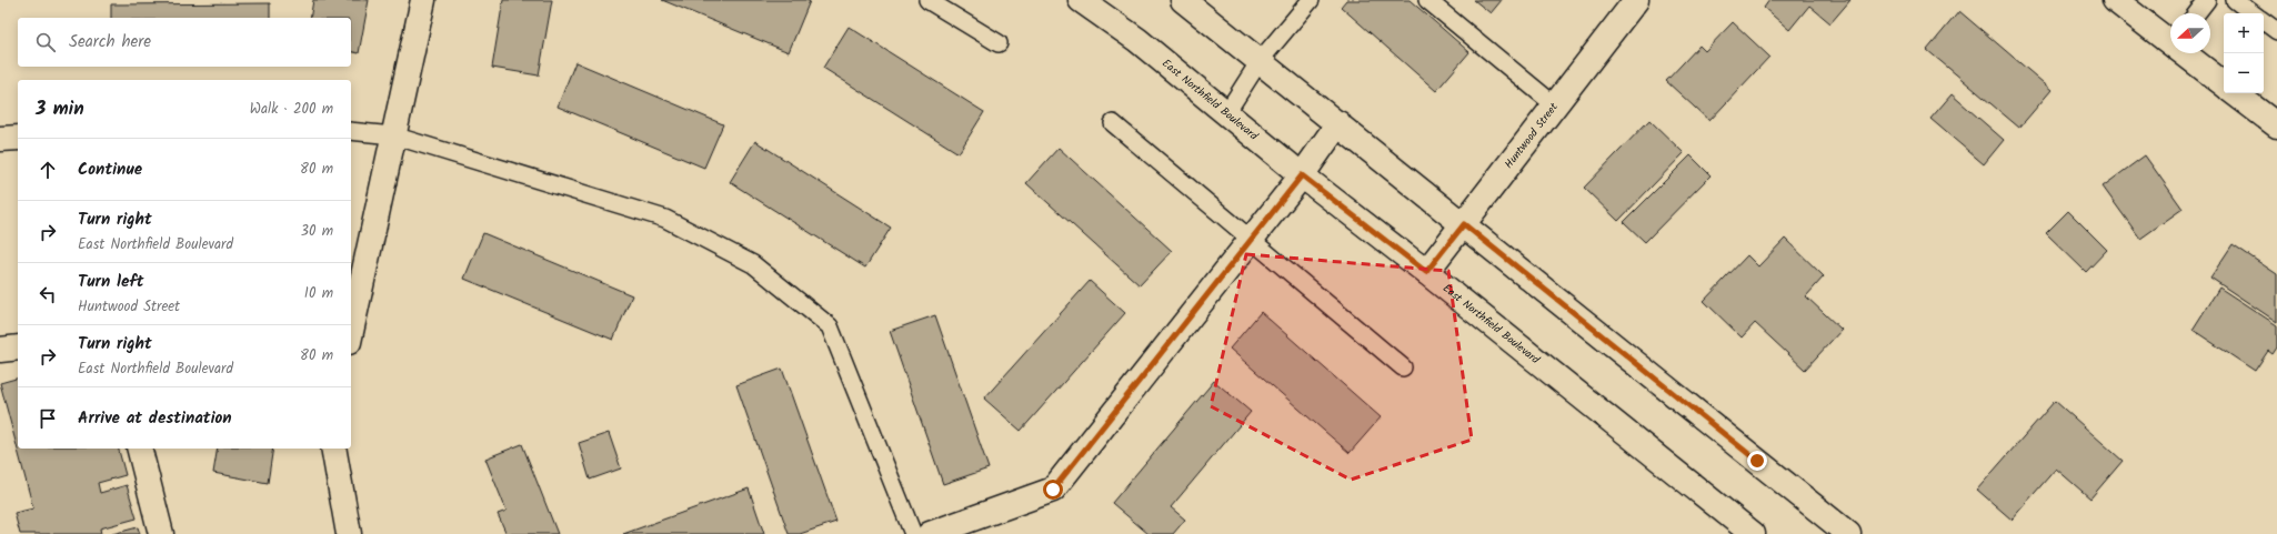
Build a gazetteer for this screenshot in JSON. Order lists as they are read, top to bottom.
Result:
{
  "streets": {
    "street": ["East Northfield Boulevard", "Huntwood Street"]
  },
  "crossings": [
    ["East Northfield Boulevard", "Huntwood Street"]
  ],
  "north": "left",
  "page": {
    "map_buttons": ["+", "−"],
    "search": "Search here",
    "heading": ["3 min", "Walk · 200 m"],
    "list": [
      ["Continue", "80 m"],
      ["Turn right", "East Northfield Boulevard", "30 m"],
      ["Turn left", "Huntwood Street", "10 m"],
      ["Turn right", "East Northfield Boulevard", "80 m"],
      "Arrive at destination"
    ]
  }
}
